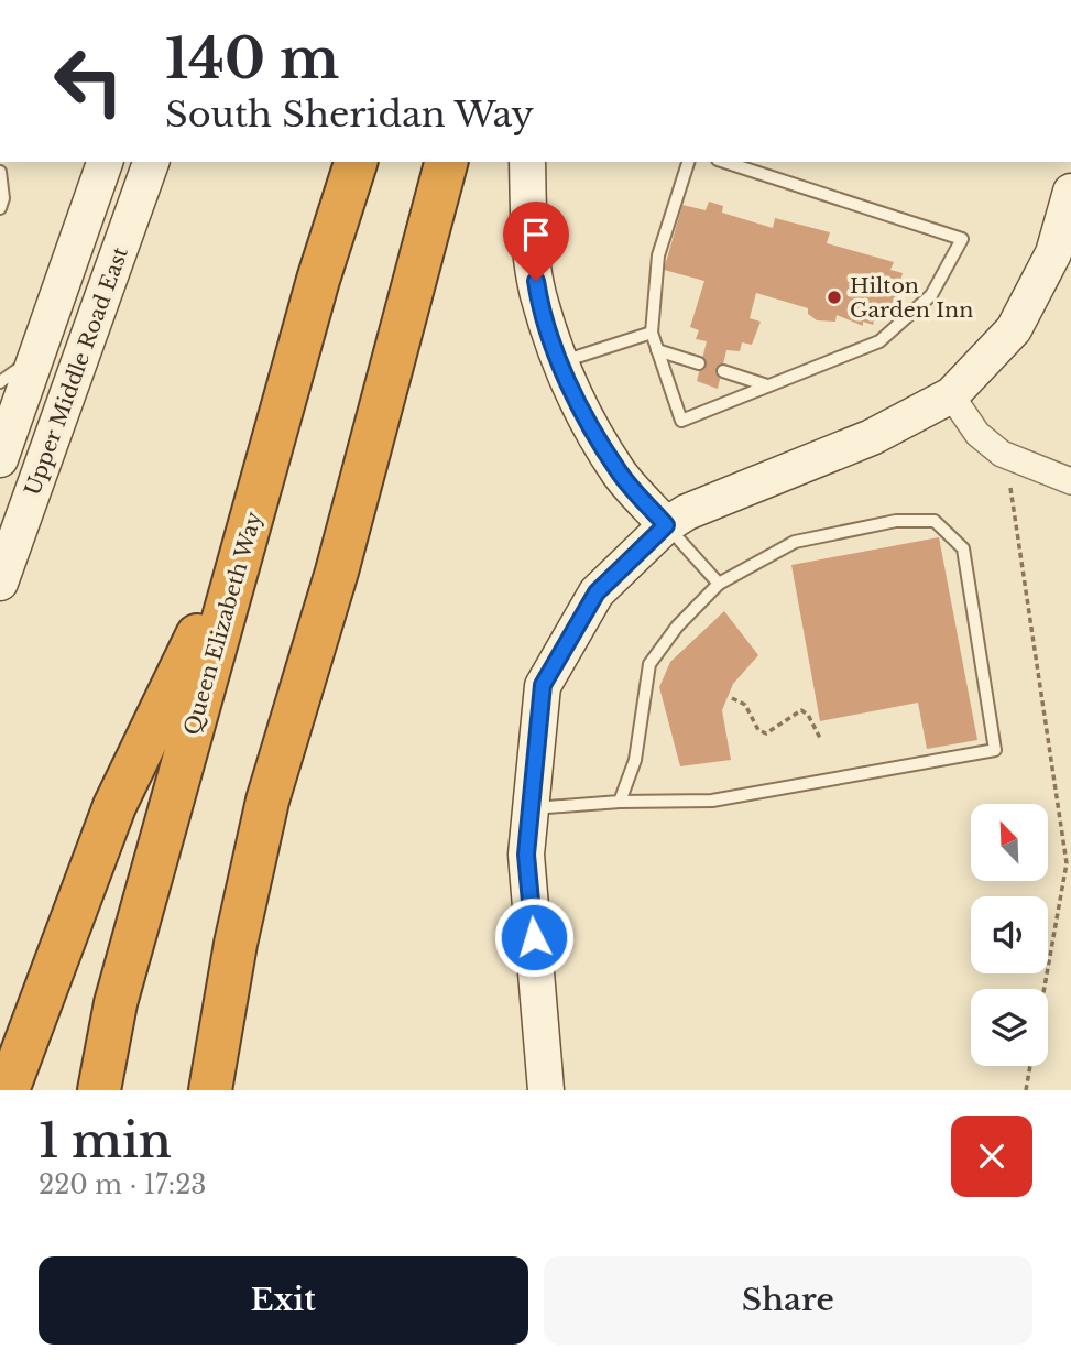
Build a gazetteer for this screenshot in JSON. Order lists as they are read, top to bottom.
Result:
{
  "streets": {
    "highway": ["Queen Elizabeth Way"],
    "street": ["Upper Middle Road East"]
  },
  "places": ["Hilton Garden Inn"],
  "north": "top left",
  "page": {
    "turn": ["140 m", "South Sheridan Way"],
    "heading": ["1 min", "220 m · 17:23"],
    "buttons": ["Exit", "Share"]
  }
}
